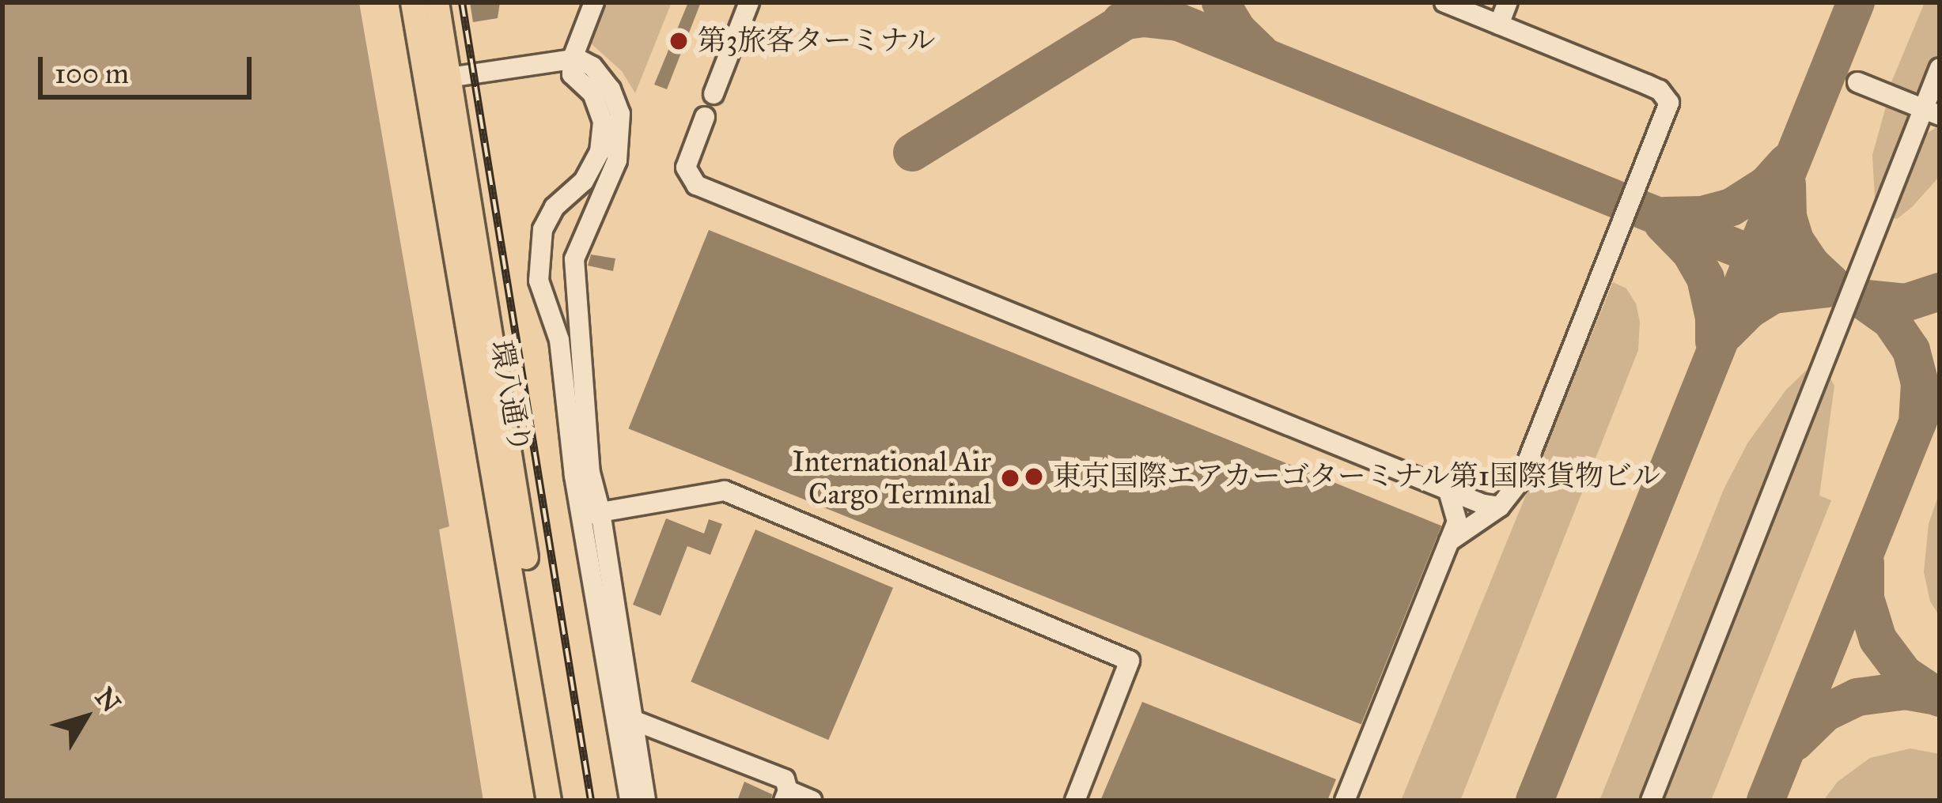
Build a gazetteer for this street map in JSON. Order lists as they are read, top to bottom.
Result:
{
  "streets": {
    "main road": ["環八通り"]
  },
  "places": ["第3旅客ターミナル", "東京国際エアカーゴターミナル第1国際貨物ビル", "International Air Cargo Terminal"],
  "scale_bar": "100 m",
  "north": "top right"
}
